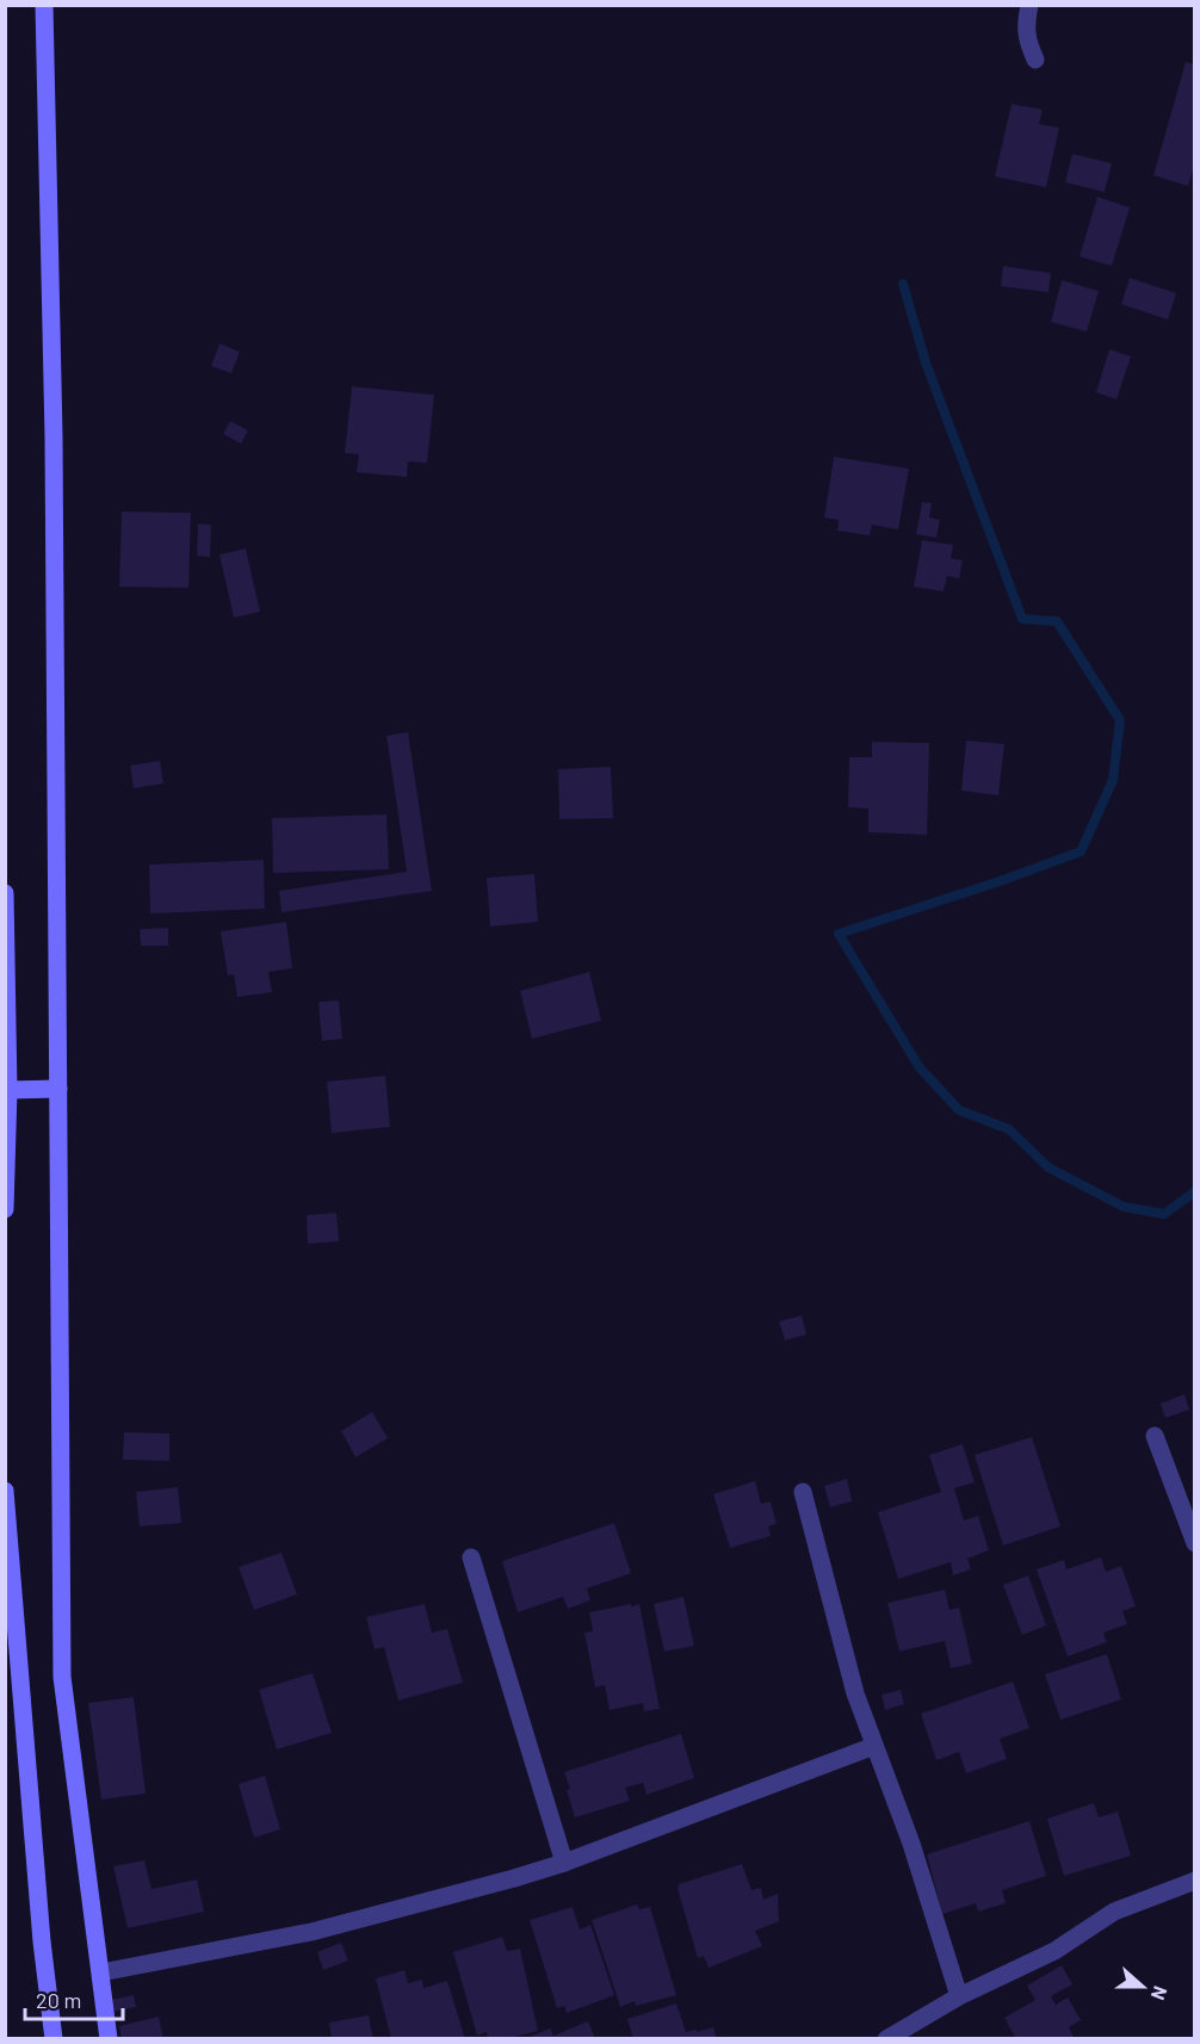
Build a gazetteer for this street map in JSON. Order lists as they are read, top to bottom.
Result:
{
  "scale_bar": "20 m",
  "north": "right"
}
